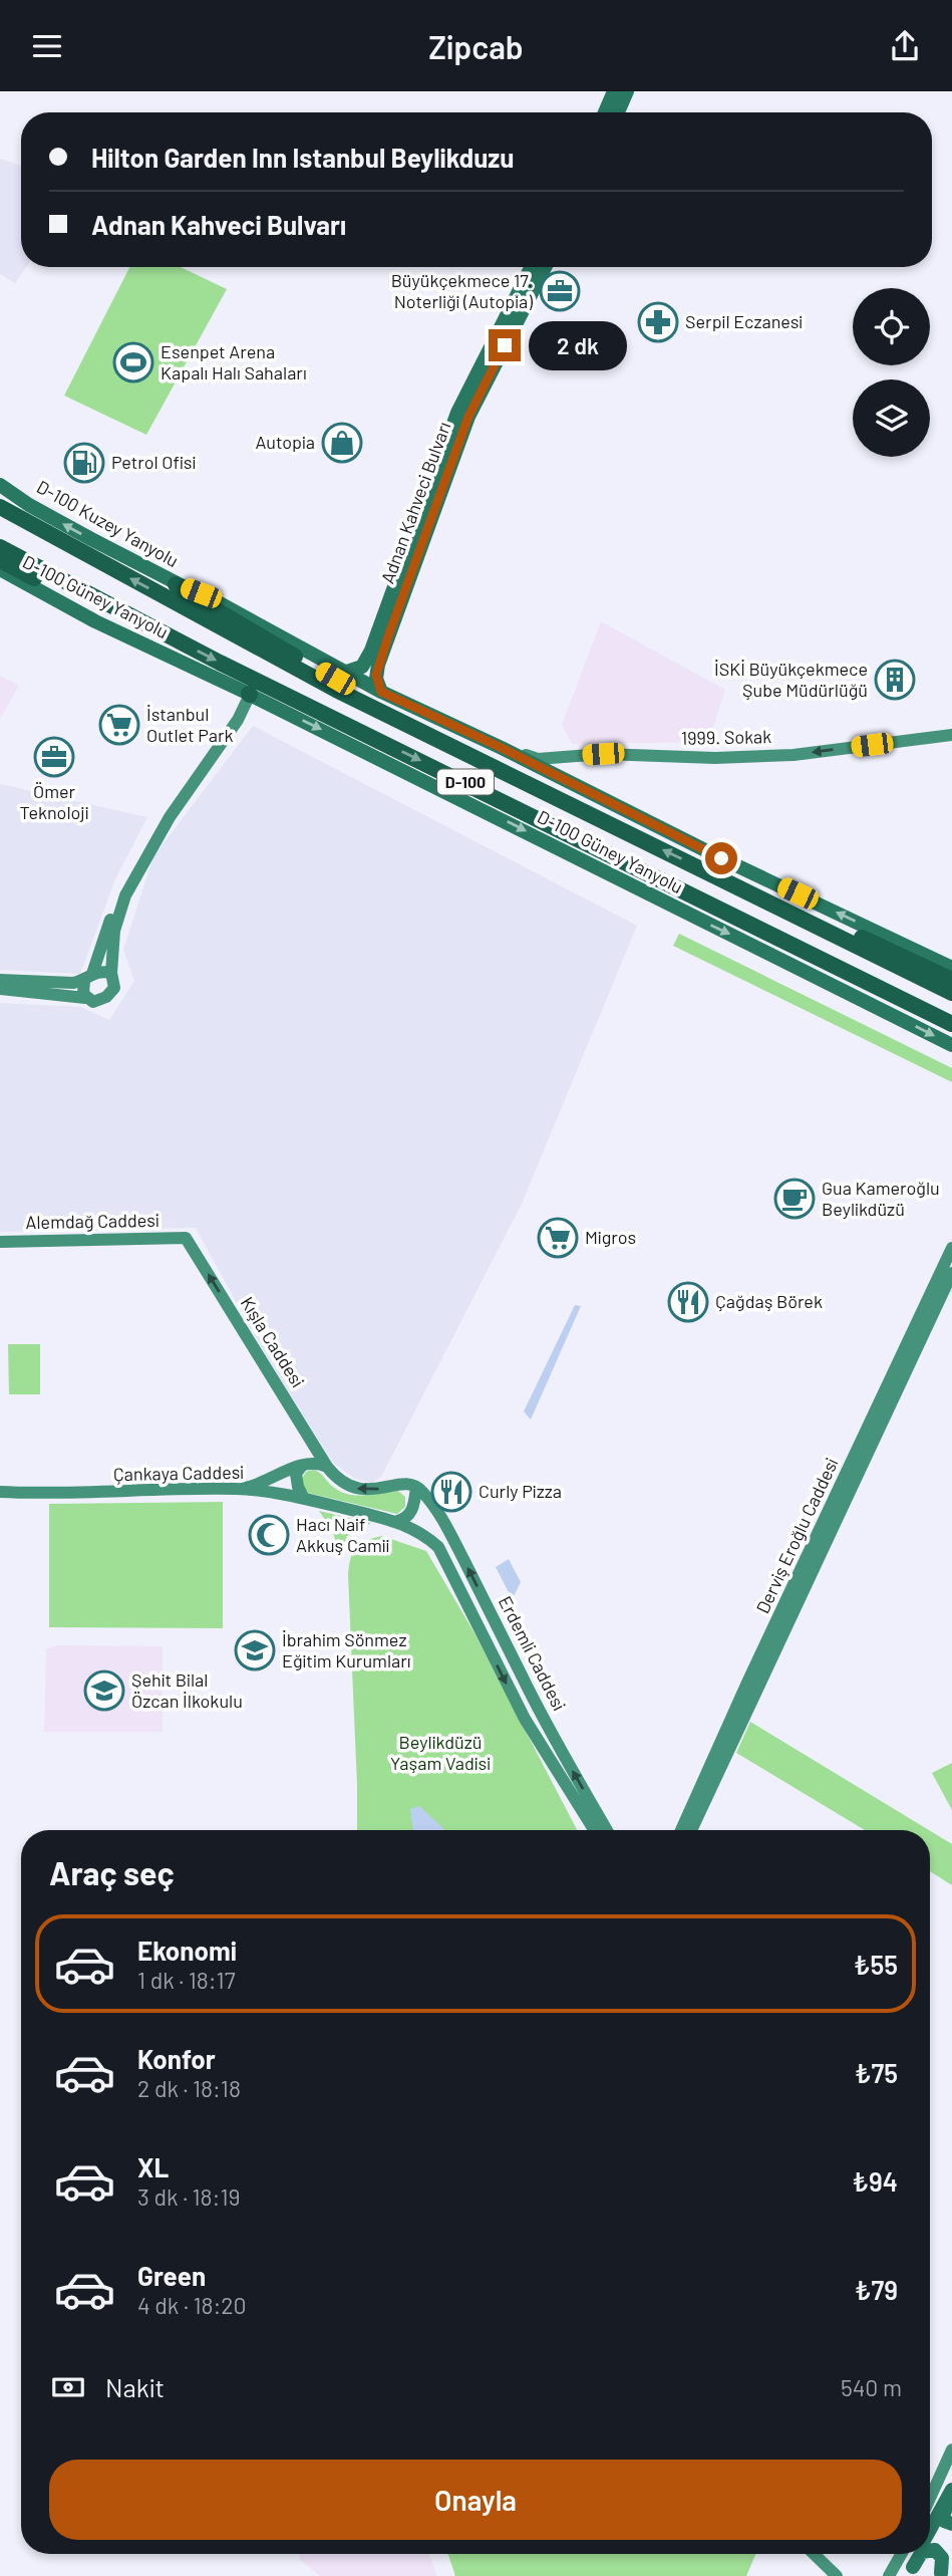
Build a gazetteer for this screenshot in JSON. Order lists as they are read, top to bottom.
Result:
{
  "streets": {
    "highway": ["D-100"],
    "main road": [
      "Adnan Kahveci Bulvarı",
      "D-100 Kuzey Yanyolu",
      "D-100 Güney Yanyolu",
      "1999. Sokak",
      "Alemdağ Caddesi",
      "Kışla Caddesi",
      "Çankaya Caddesi",
      "Derviş Eroğlu Caddesi",
      "Erdemli Caddesi"
    ]
  },
  "crossings": [
    ["Adnan Kahveci Bulvarı", "D-100 Kuzey Yanyolu"],
    ["D-100 Kuzey Yanyolu", "1999. Sokak"],
    ["Alemdağ Caddesi", "Kışla Caddesi"],
    ["Çankaya Caddesi", "Erdemli Caddesi"]
  ],
  "one_way": [
    "D-100 Kuzey Yanyolu",
    "D-100 Güney Yanyolu",
    "1999. Sokak",
    "Kışla Caddesi"
  ],
  "parks": ["Beylikdüzü Yaşam Vadisi"],
  "places": {
    "office": ["Büyükçekmece 17. Noterliği (Autopia)", "Ömer Teknoloji"],
    "pharmacy": ["Serpil Eczanesi"],
    "sports": ["Esenpet Arena Kapalı Halı Sahaları"],
    "shop": ["Autopia"],
    "fuel station": ["Petrol Ofisi"],
    "building": ["İSKİ Büyükçekmece Şube Müdürlüğü"],
    "supermarket": ["İstanbul Outlet Park", "Migros"],
    "cafe": ["Gua Kameroğlu Beylikdüzü"],
    "restaurant": ["Çağdaş Börek", "Curly Pizza"],
    "mosque": ["Hacı Naif Akkuş Camii"],
    "school or university": ["İbrahim Sönmez Eğitim Kurumları", "Şehit Bilal Özcan İlkokulu"]
  },
  "page": {
    "header": "Zipcab",
    "banner": ["Hilton Garden Inn Istanbul Beylikduzu", "Adnan Kahveci Bulvarı"],
    "bubble": "2 dk",
    "heading": "Araç seç",
    "list": [
      {
        "name": "Ekonomi",
        "note": "1 dk · 18:17",
        "value": "₺55"
      },
      {
        "name": "Konfor",
        "note": "2 dk · 18:18",
        "value": "₺75"
      },
      {
        "name": "XL",
        "note": "3 dk · 18:19",
        "value": "₺94"
      },
      {
        "name": "Green",
        "note": "4 dk · 18:20",
        "value": "₺79"
      }
    ],
    "pay": ["Nakit", "540 m"],
    "buttons": "Onayla"
  }
}
